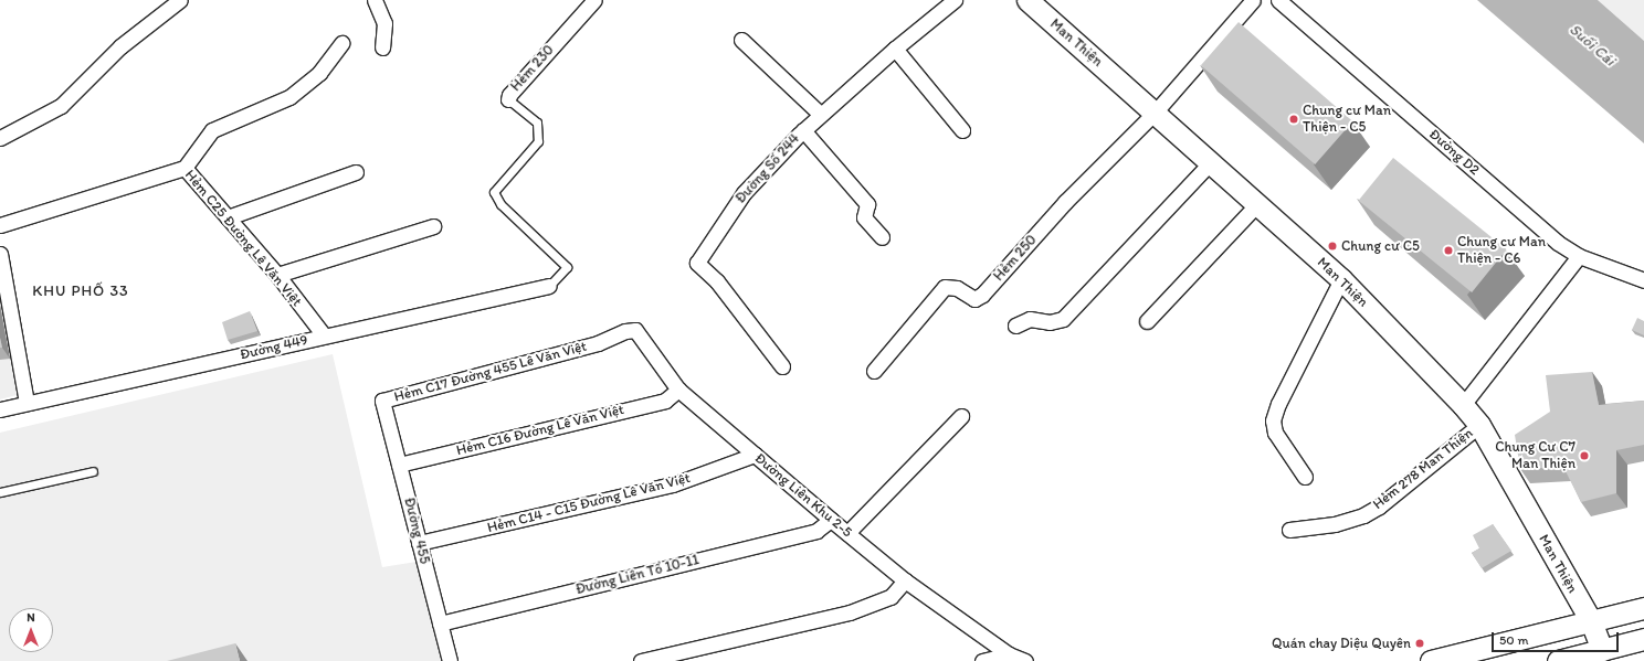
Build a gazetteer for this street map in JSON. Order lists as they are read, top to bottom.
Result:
{
  "streets": {
    "street": [
      "Man Thiện",
      "Hẻm 230",
      "Đường D2",
      "Đường Số 244",
      "Hẻm C25 Đường Lê Văn Việt",
      "Hẻm 250",
      "Đường 449",
      "Hẻm C17 Đường 455 Lê Văn Việt",
      "Hẻm C16 Đường Lê Văn Việt",
      "Hẻm 278 Man Thiện",
      "Đường Liên Khu 2-5",
      "Hẻm C14 - C15 Đường Lê Văn Việt",
      "Đường 455",
      "Đường Liên Tổ 10-11"
    ]
  },
  "crossings": [
    ["Man Thiện", "Hẻm 250"],
    ["Man Thiện", "Hẻm 278 Man Thiện"],
    ["Hẻm 230", "Đường 449"],
    ["Hẻm C25 Đường Lê Văn Việt", "Đường 449"],
    ["Hẻm C17 Đường 455 Lê Văn Việt", "Đường Liên Khu 2-5"],
    ["Hẻm C17 Đường 455 Lê Văn Việt", "Đường 455"],
    ["Hẻm C16 Đường Lê Văn Việt", "Đường Liên Khu 2-5"],
    ["Hẻm C16 Đường Lê Văn Việt", "Đường 455"],
    ["Đường Liên Khu 2-5", "Hẻm C14 - C15 Đường Lê Văn Việt"],
    ["Đường Liên Khu 2-5", "Đường Liên Tổ 10-11"],
    ["Hẻm C14 - C15 Đường Lê Văn Việt", "Đường 455"],
    ["Đường 455", "Đường Liên Tổ 10-11"]
  ],
  "districts": ["KHU PHỐ 33"],
  "water": ["Suối Cái"],
  "places": [
    "Chung cư Man Thiện - C5",
    "Chung cư C5",
    "Chung cư Man Thiện - C6",
    "Chung Cư C7 Man Thiện",
    "Quán chay Diệu Quyên"
  ],
  "scale_bar": "50 m",
  "north": "top"
}
